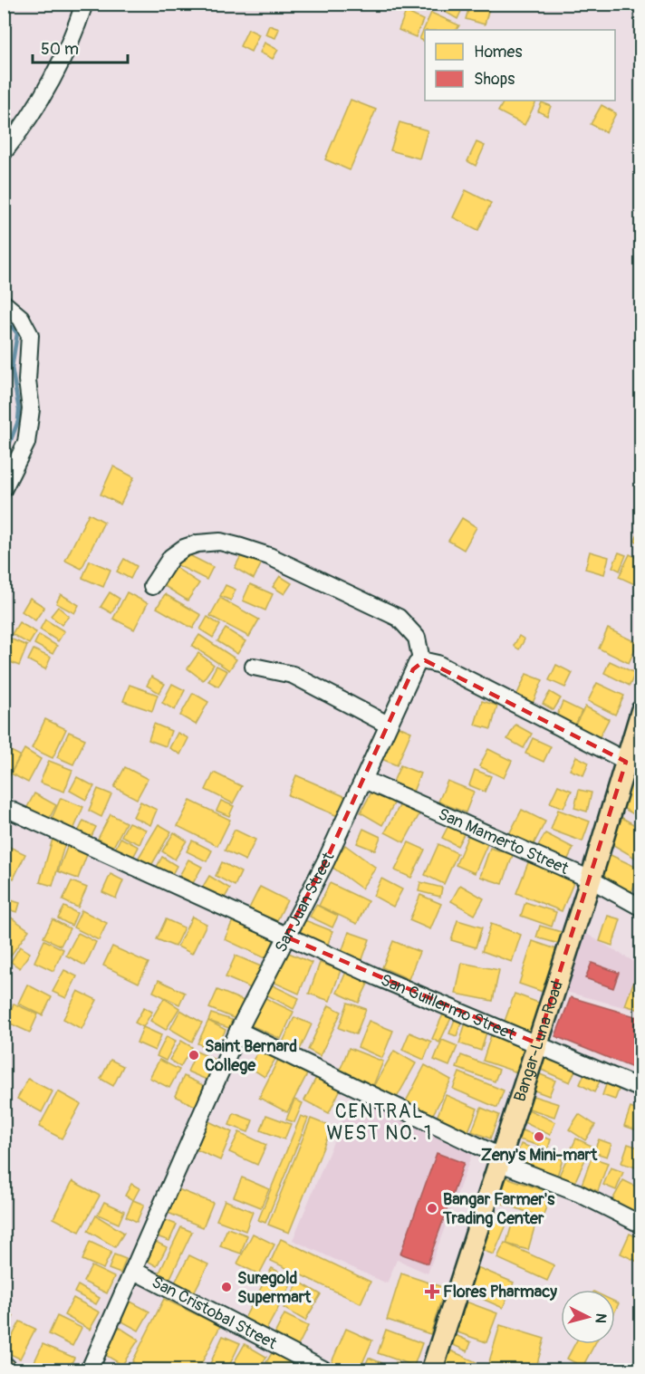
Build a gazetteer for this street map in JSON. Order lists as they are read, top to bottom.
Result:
{
  "streets": {
    "main road": ["Bangar-Luna Road"],
    "street": [
      "San Mamerto Street",
      "San Juan Street",
      "San Guillermo Street",
      "San Cristobal Street"
    ]
  },
  "crossings": [
    ["San Mamerto Street", "San Juan Street"],
    ["San Mamerto Street", "Bangar-Luna Road"],
    ["San Juan Street", "San Guillermo Street"],
    ["San Juan Street", "San Cristobal Street"],
    ["San Guillermo Street", "Bangar-Luna Road"]
  ],
  "districts": ["CENTRAL WEST NO. 1"],
  "places": {
    "other": [
      "Saint Bernard College",
      "Zeny's Mini-mart",
      "Bangar Farmer's Trading Center",
      "Suregold Supermart"
    ],
    "health": ["Flores Pharmacy"]
  },
  "legend": ["Homes", "Shops"],
  "scale_bar": "50 m",
  "north": "right"
}
